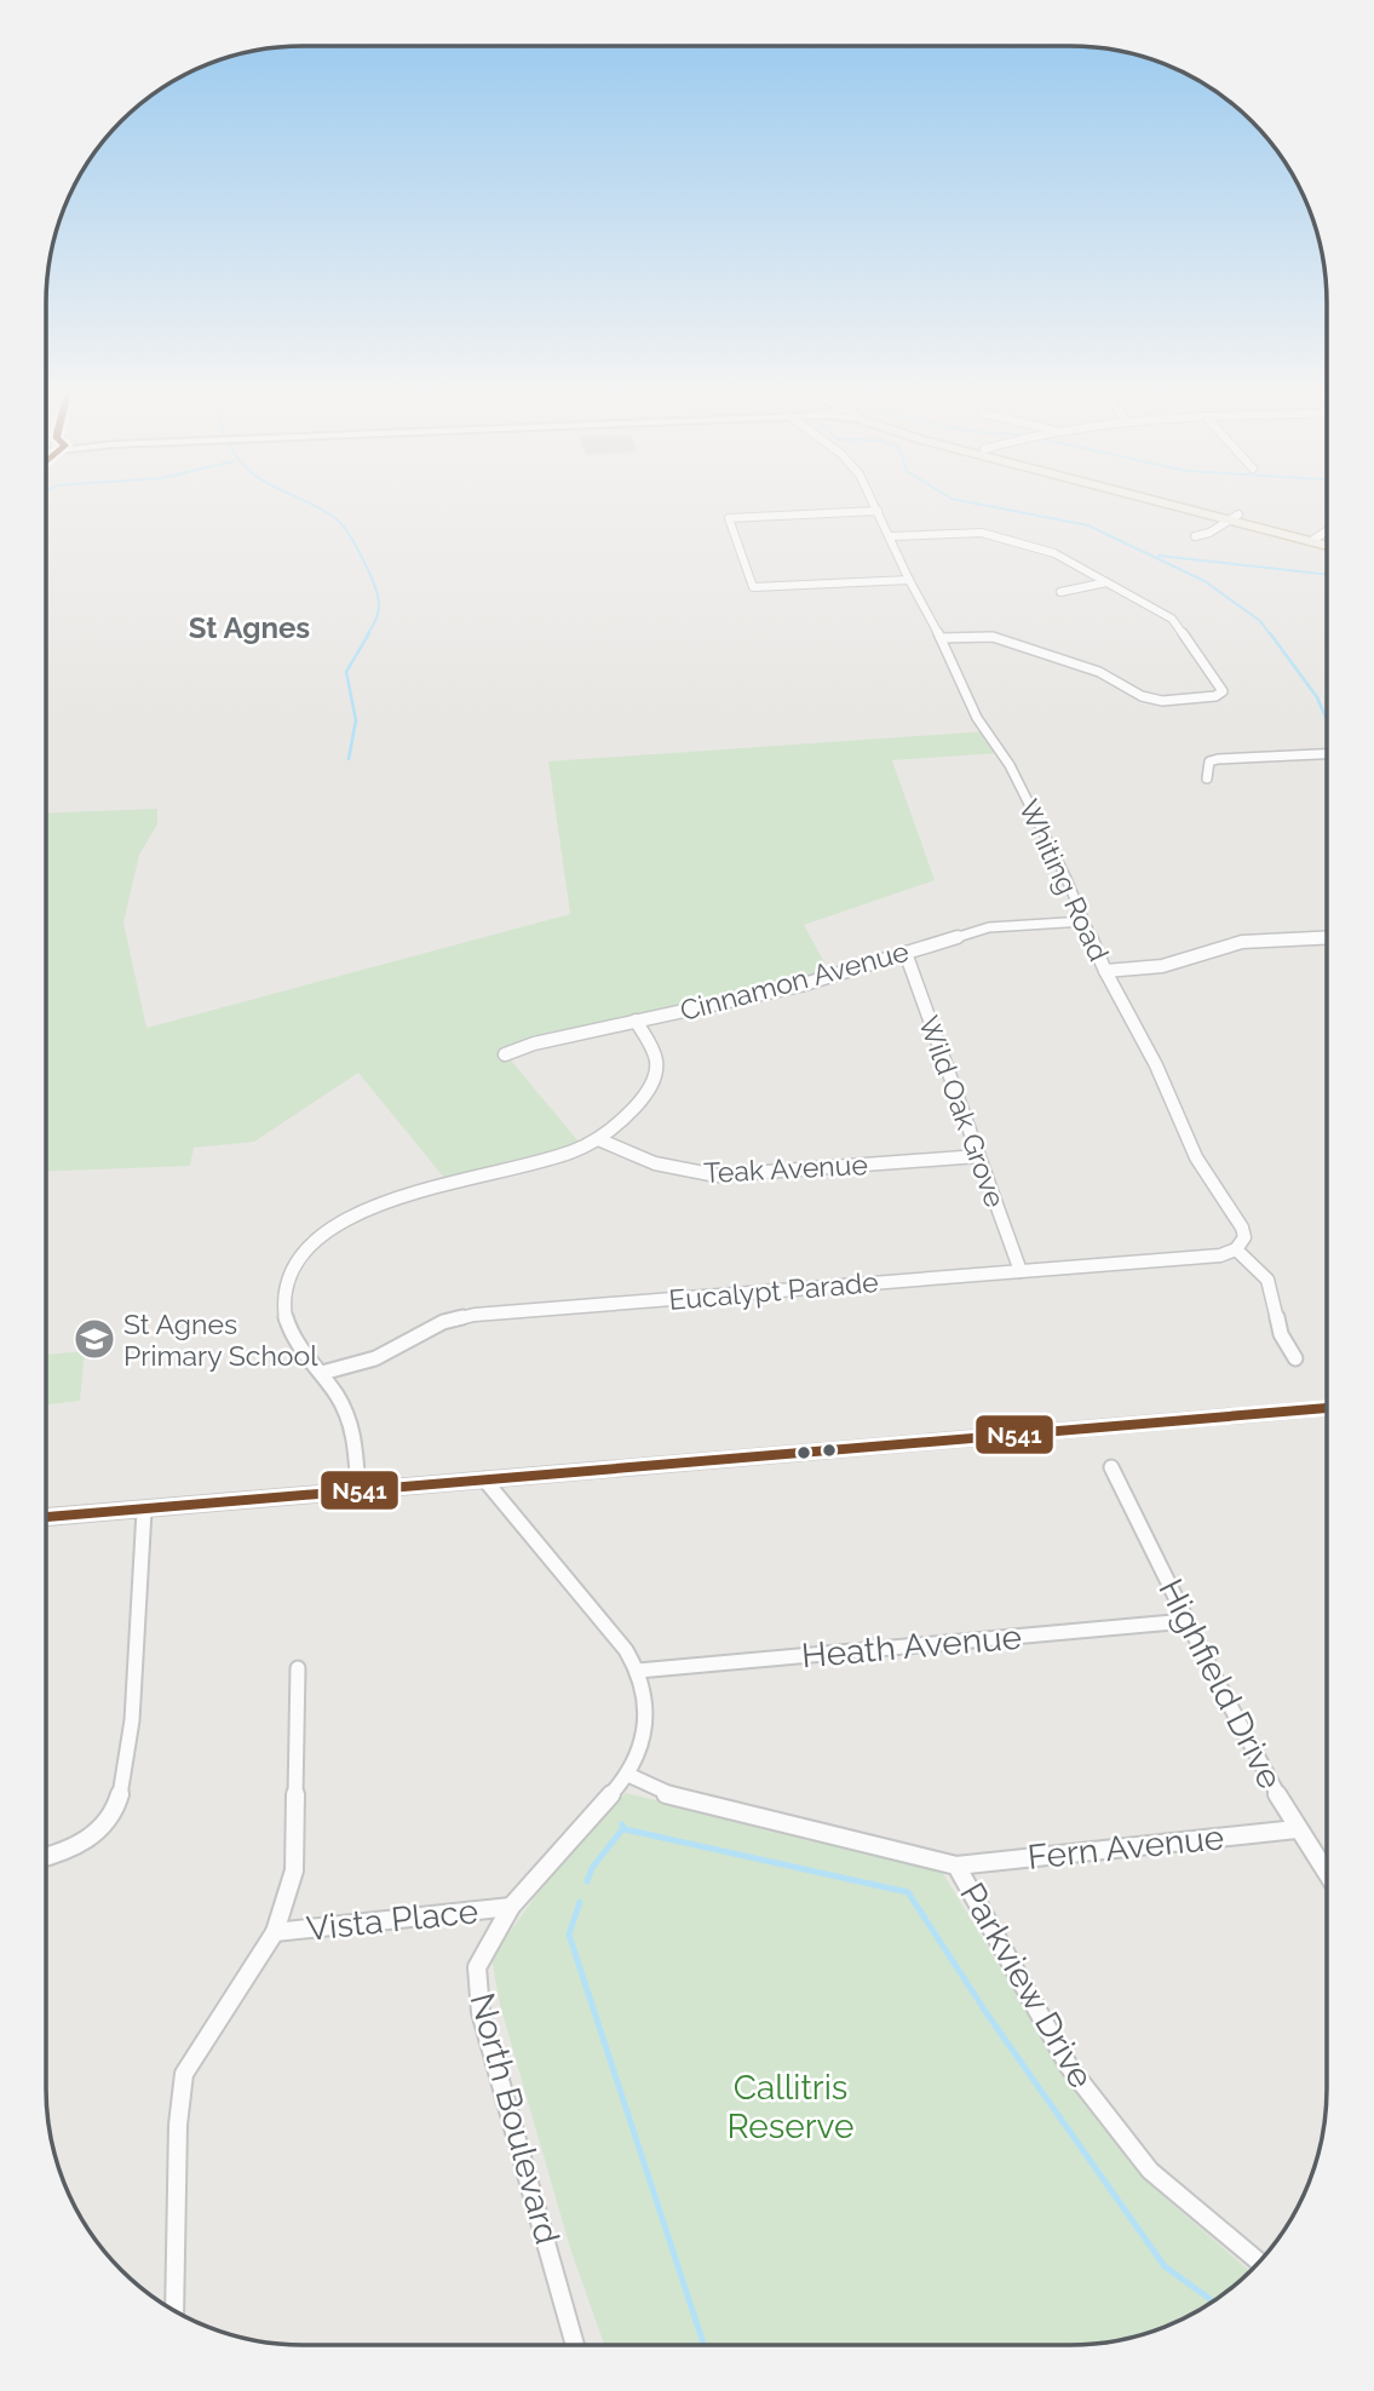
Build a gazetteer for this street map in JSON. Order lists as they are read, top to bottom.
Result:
{
  "streets": {
    "street": [
      "Whiting Road",
      "Cinnamon Avenue",
      "Wild Oak Grove",
      "Teak Avenue",
      "Eucalypt Parade",
      "Heath Avenue",
      "Highfield Drive",
      "Fern Avenue",
      "Vista Place",
      "Parkview Drive",
      "North Boulevard"
    ]
  },
  "crossings": [
    ["Whiting Road", "Cinnamon Avenue"],
    ["Whiting Road", "Eucalypt Parade"],
    ["Cinnamon Avenue", "Wild Oak Grove"],
    ["Wild Oak Grove", "Teak Avenue"],
    ["Wild Oak Grove", "Eucalypt Parade"],
    ["Heath Avenue", "Highfield Drive"],
    ["Heath Avenue", "North Boulevard"],
    ["Highfield Drive", "Fern Avenue"],
    ["Fern Avenue", "Parkview Drive"],
    ["Vista Place", "North Boulevard"],
    ["Parkview Drive", "North Boulevard"]
  ],
  "districts": ["St Agnes"],
  "parks": ["Callitris Reserve"],
  "places": {
    "school or university": ["St Agnes Primary School"]
  },
  "lines": ["transit line N541"]
}
